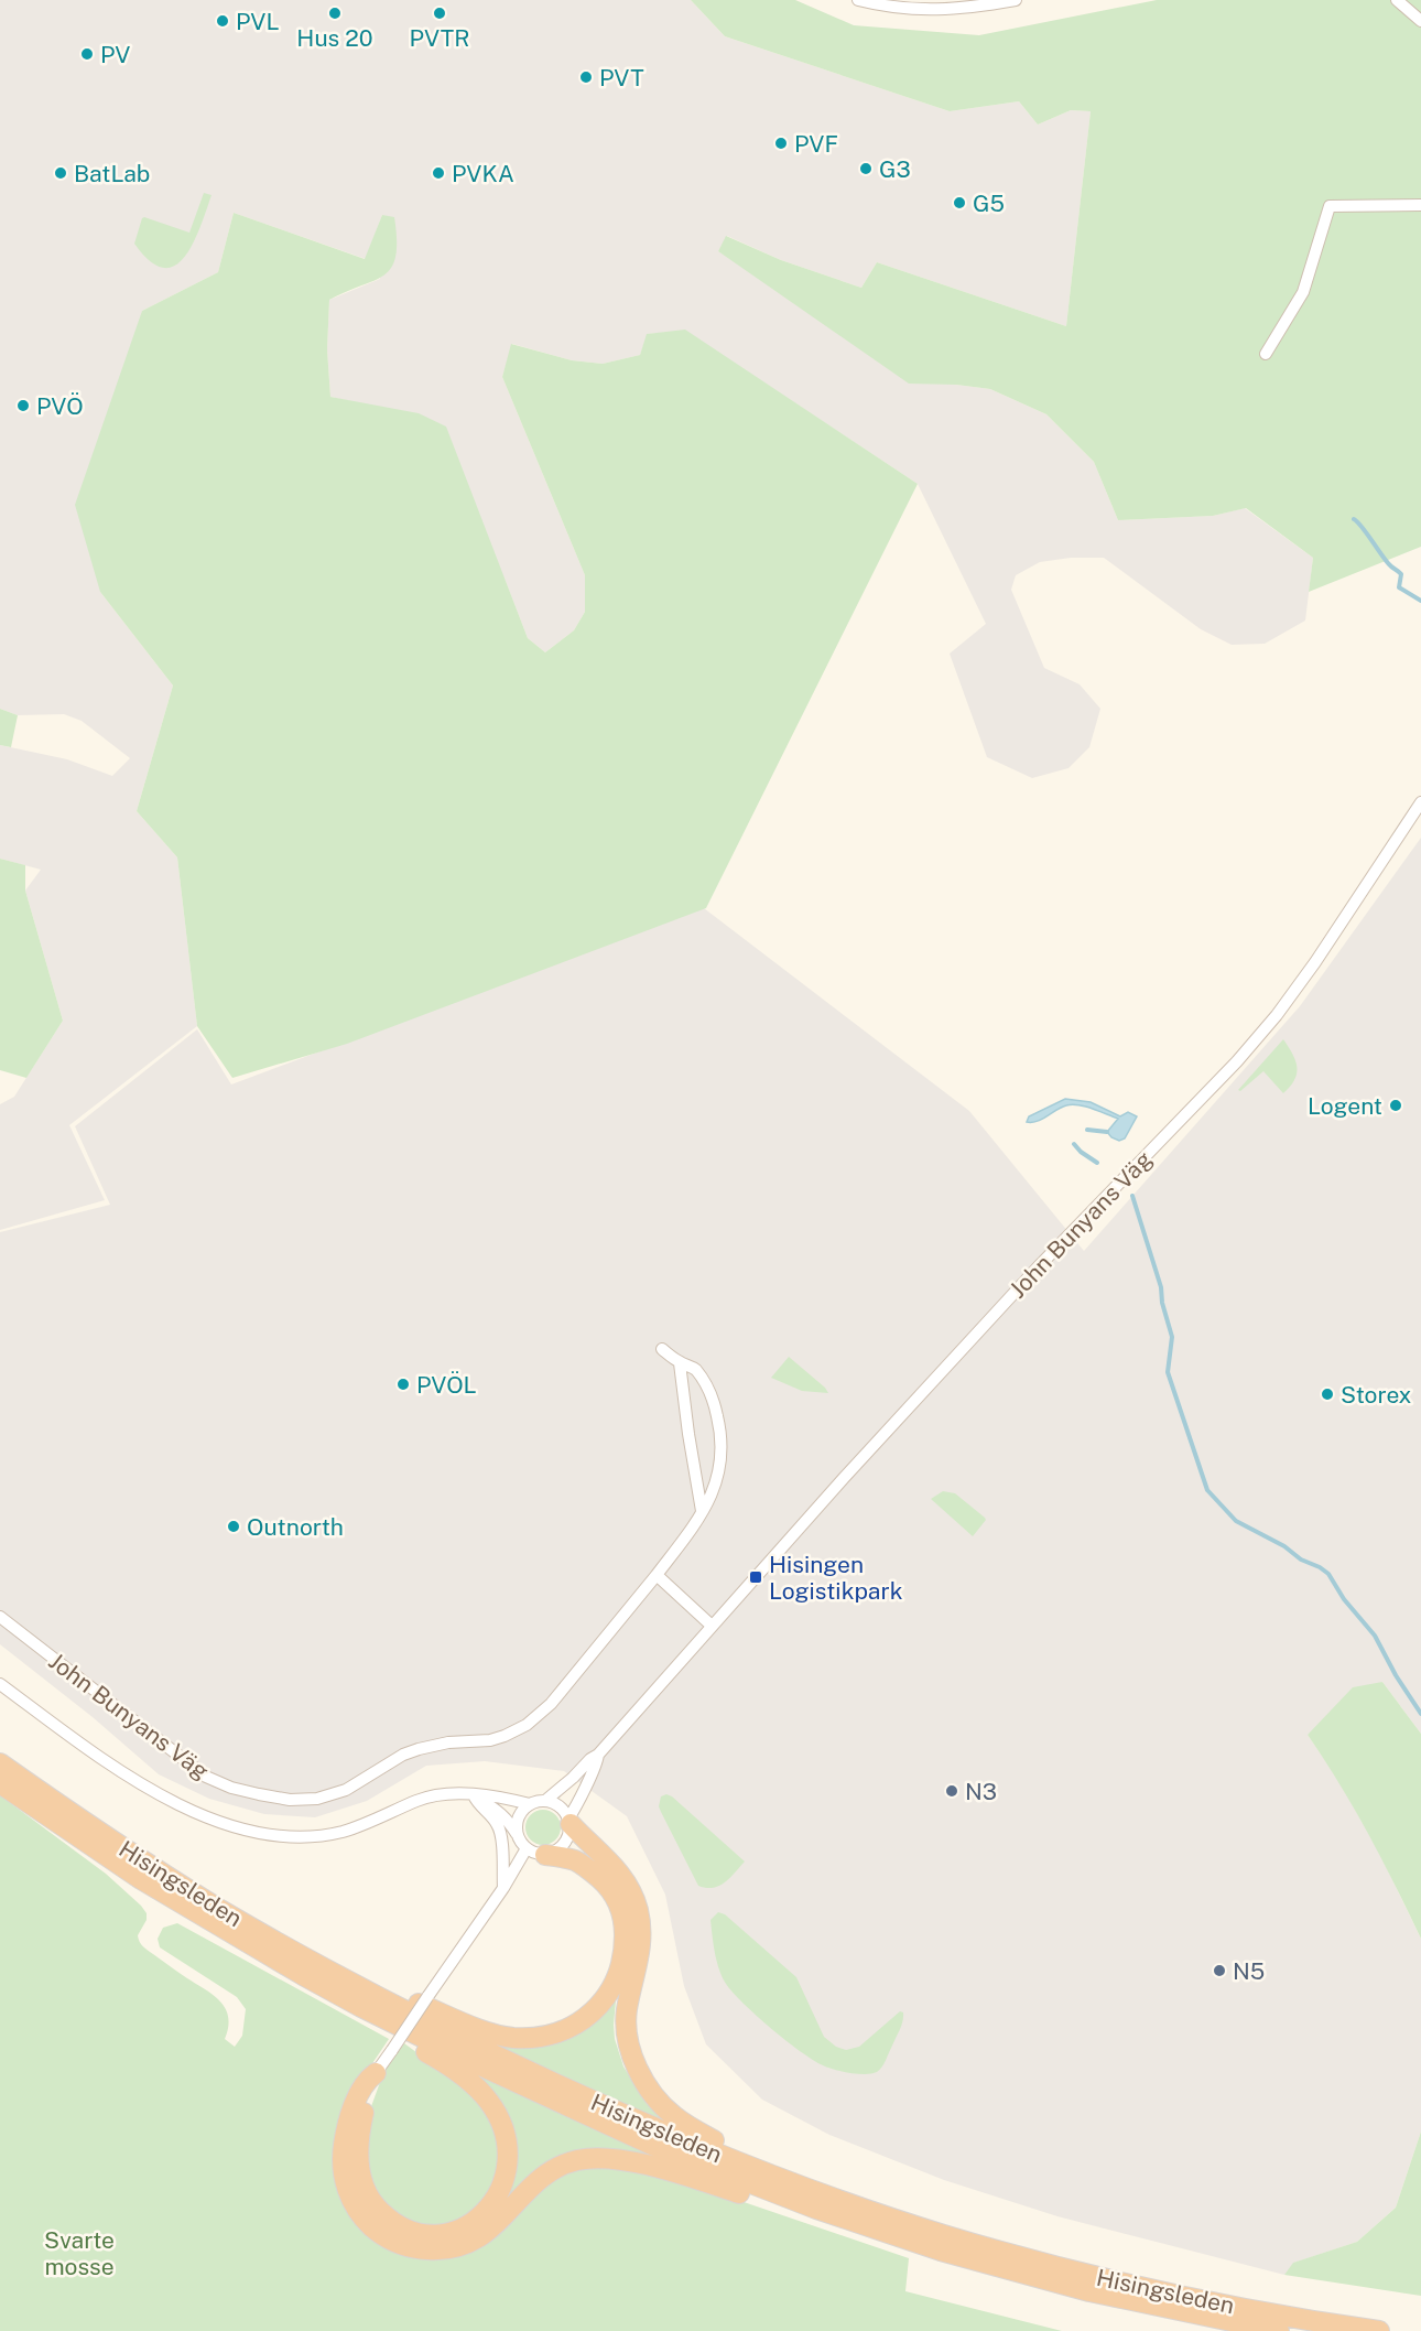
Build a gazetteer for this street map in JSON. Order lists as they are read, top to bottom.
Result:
{
  "streets": {
    "highway": ["Hisingsleden"],
    "street": ["John Bunyans Väg"]
  },
  "parks": ["Svarte mosse"],
  "places": {
    "other": [
      "Hus 20",
      "PVTR",
      "PVL",
      "PV",
      "PVT",
      "PVF",
      "G3",
      "BatLab",
      "PVKA",
      "G5",
      "PVÖ",
      "Logent",
      "PVÖL",
      "Storex",
      "Outnorth",
      "N3",
      "N5"
    ],
    "transit": ["Hisingen Logistikpark"]
  }
}
